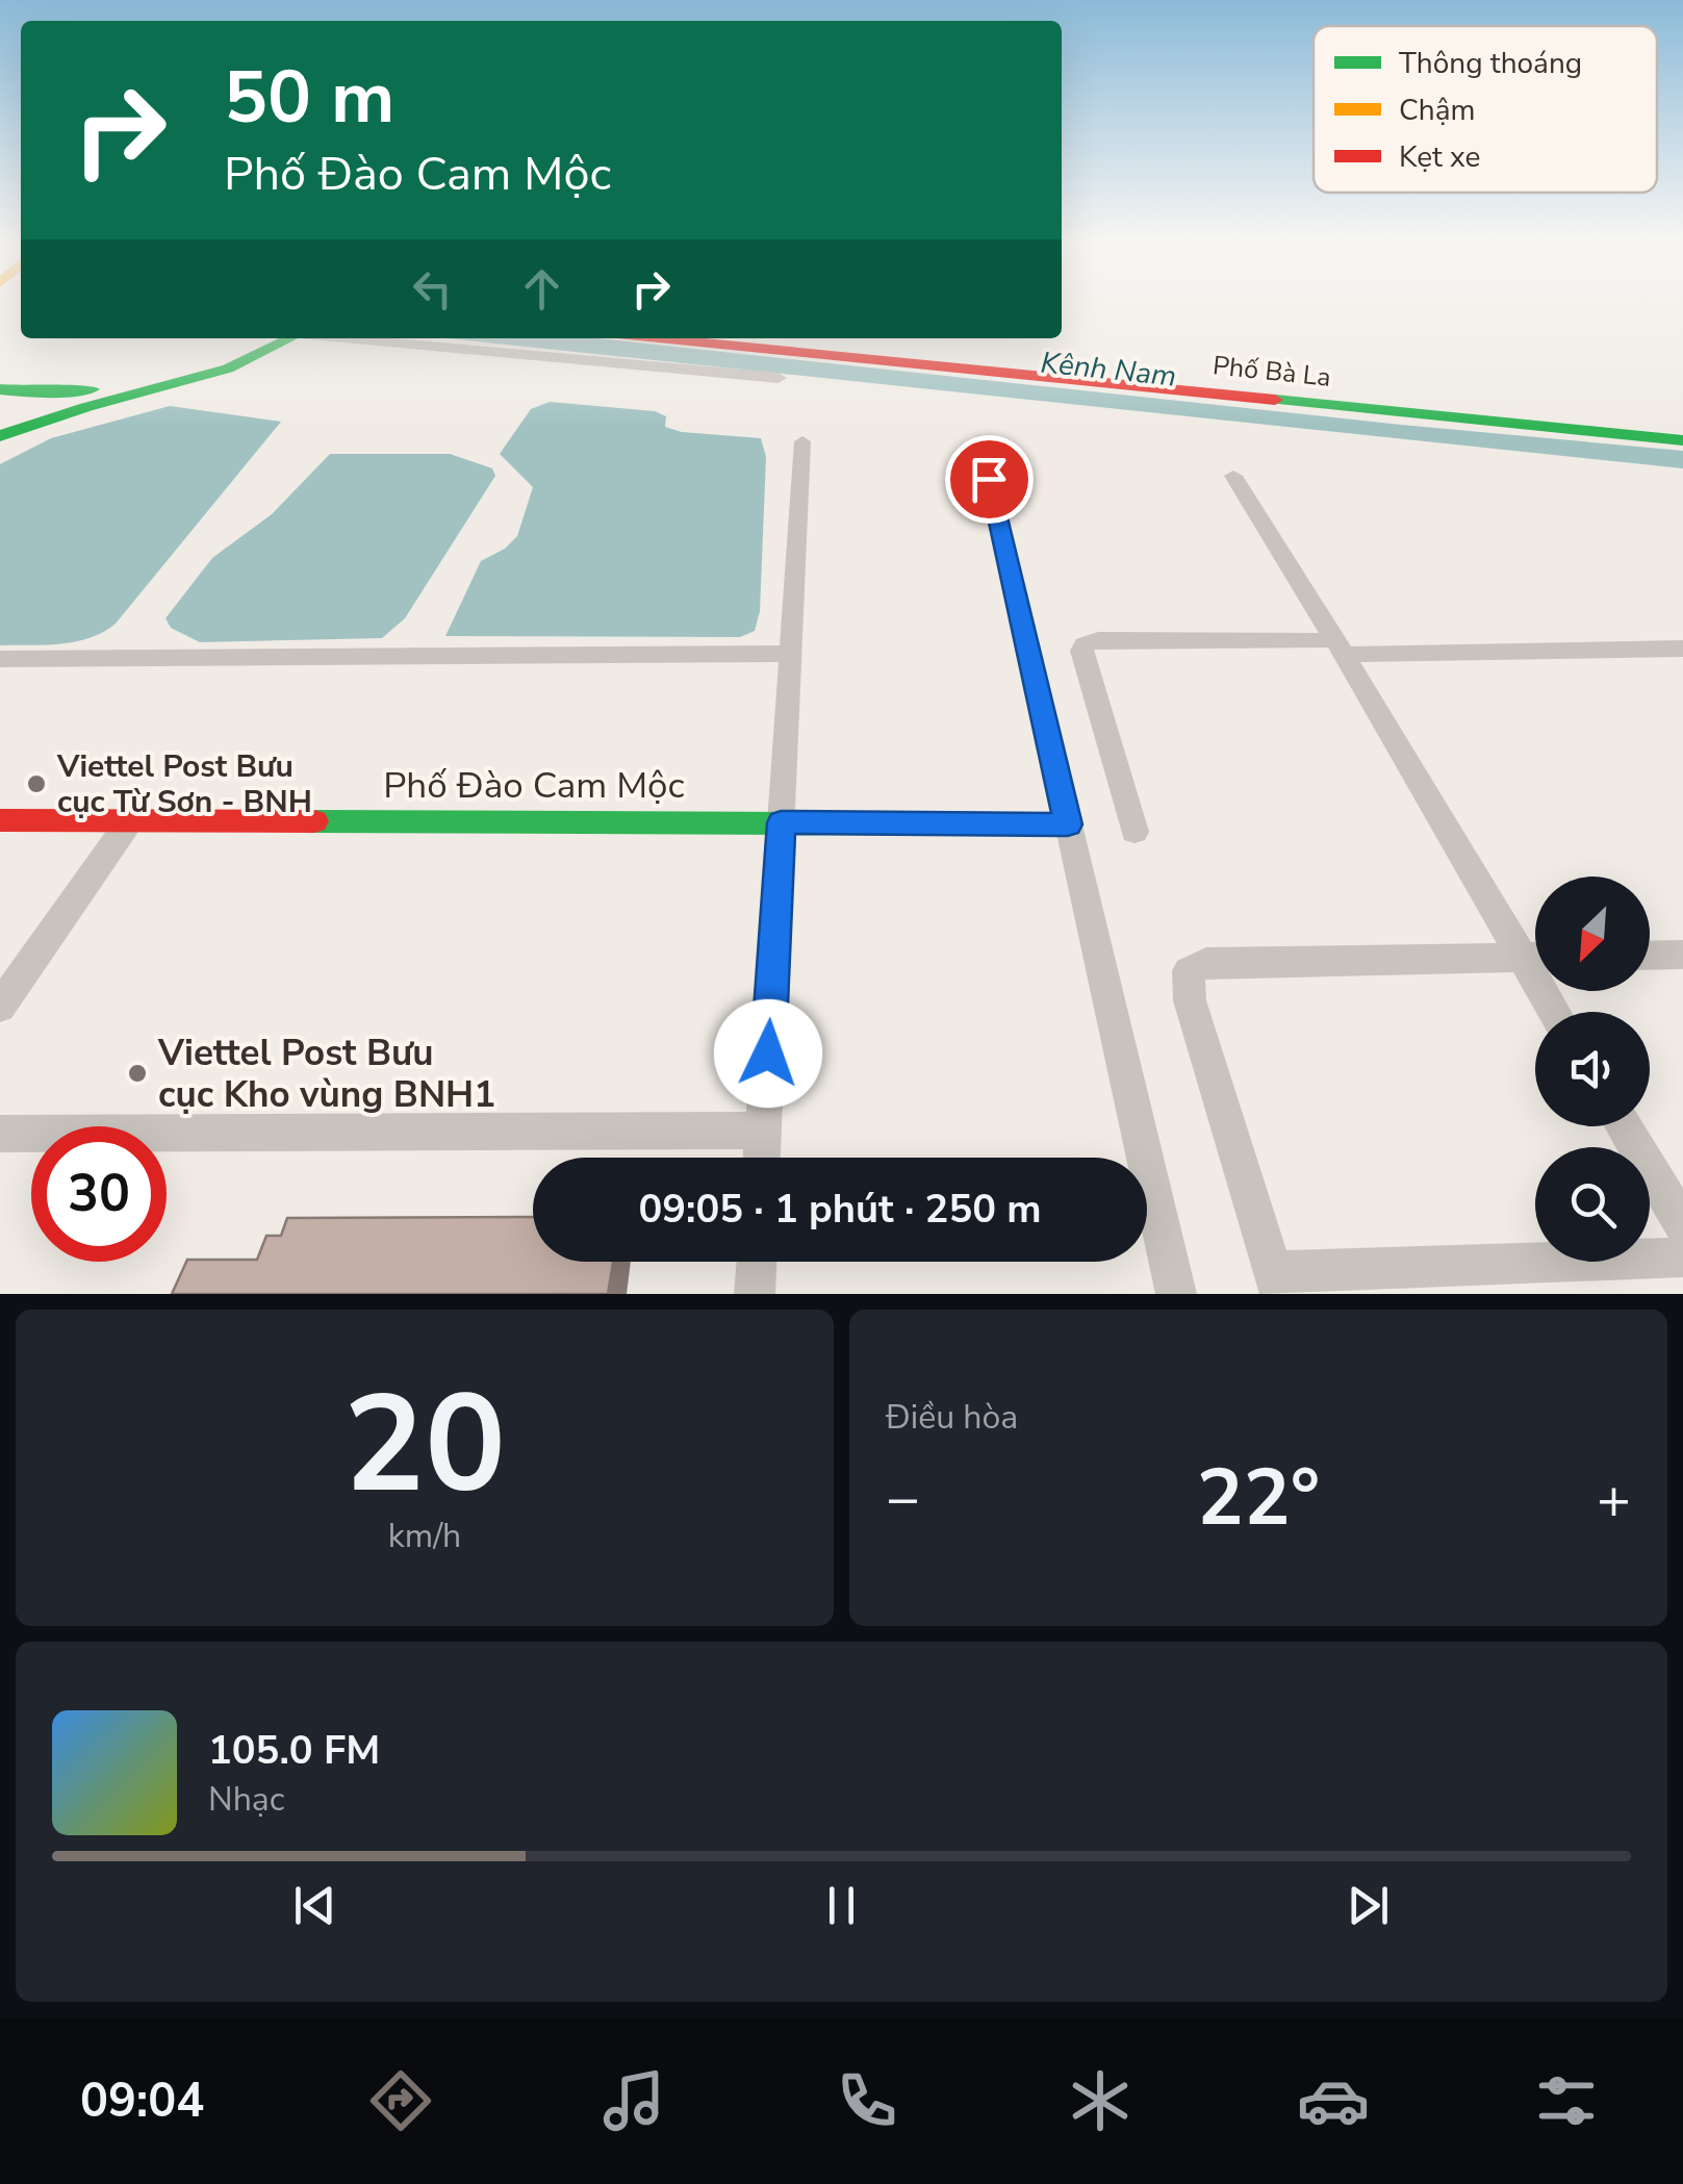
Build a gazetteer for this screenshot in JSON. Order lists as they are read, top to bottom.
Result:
{
  "streets": {
    "main road": ["Phố Bà La", "Phố Đào Cam Mộc"]
  },
  "water": ["Kênh Nam"],
  "places": ["Viettel Post Bưu cục Từ Sơn - BNH", "Viettel Post Bưu cục Kho vùng BNH1"],
  "legend": ["Thông thoáng", "Chậm", "Kẹt xe"],
  "north": "bottom left",
  "page": {
    "turn": ["50 m", "Phố Đào Cam Mộc"],
    "limit": "30",
    "trip": "09:05 · 1 phút · 250 m",
    "tile": [
      ["20", "km/h"],
      "Điều hòa"
    ],
    "heat": ["−", "22°", "+"],
    "song": ["105.0 FM", "Nhạc"],
    "tabs": "09:04"
  }
}
